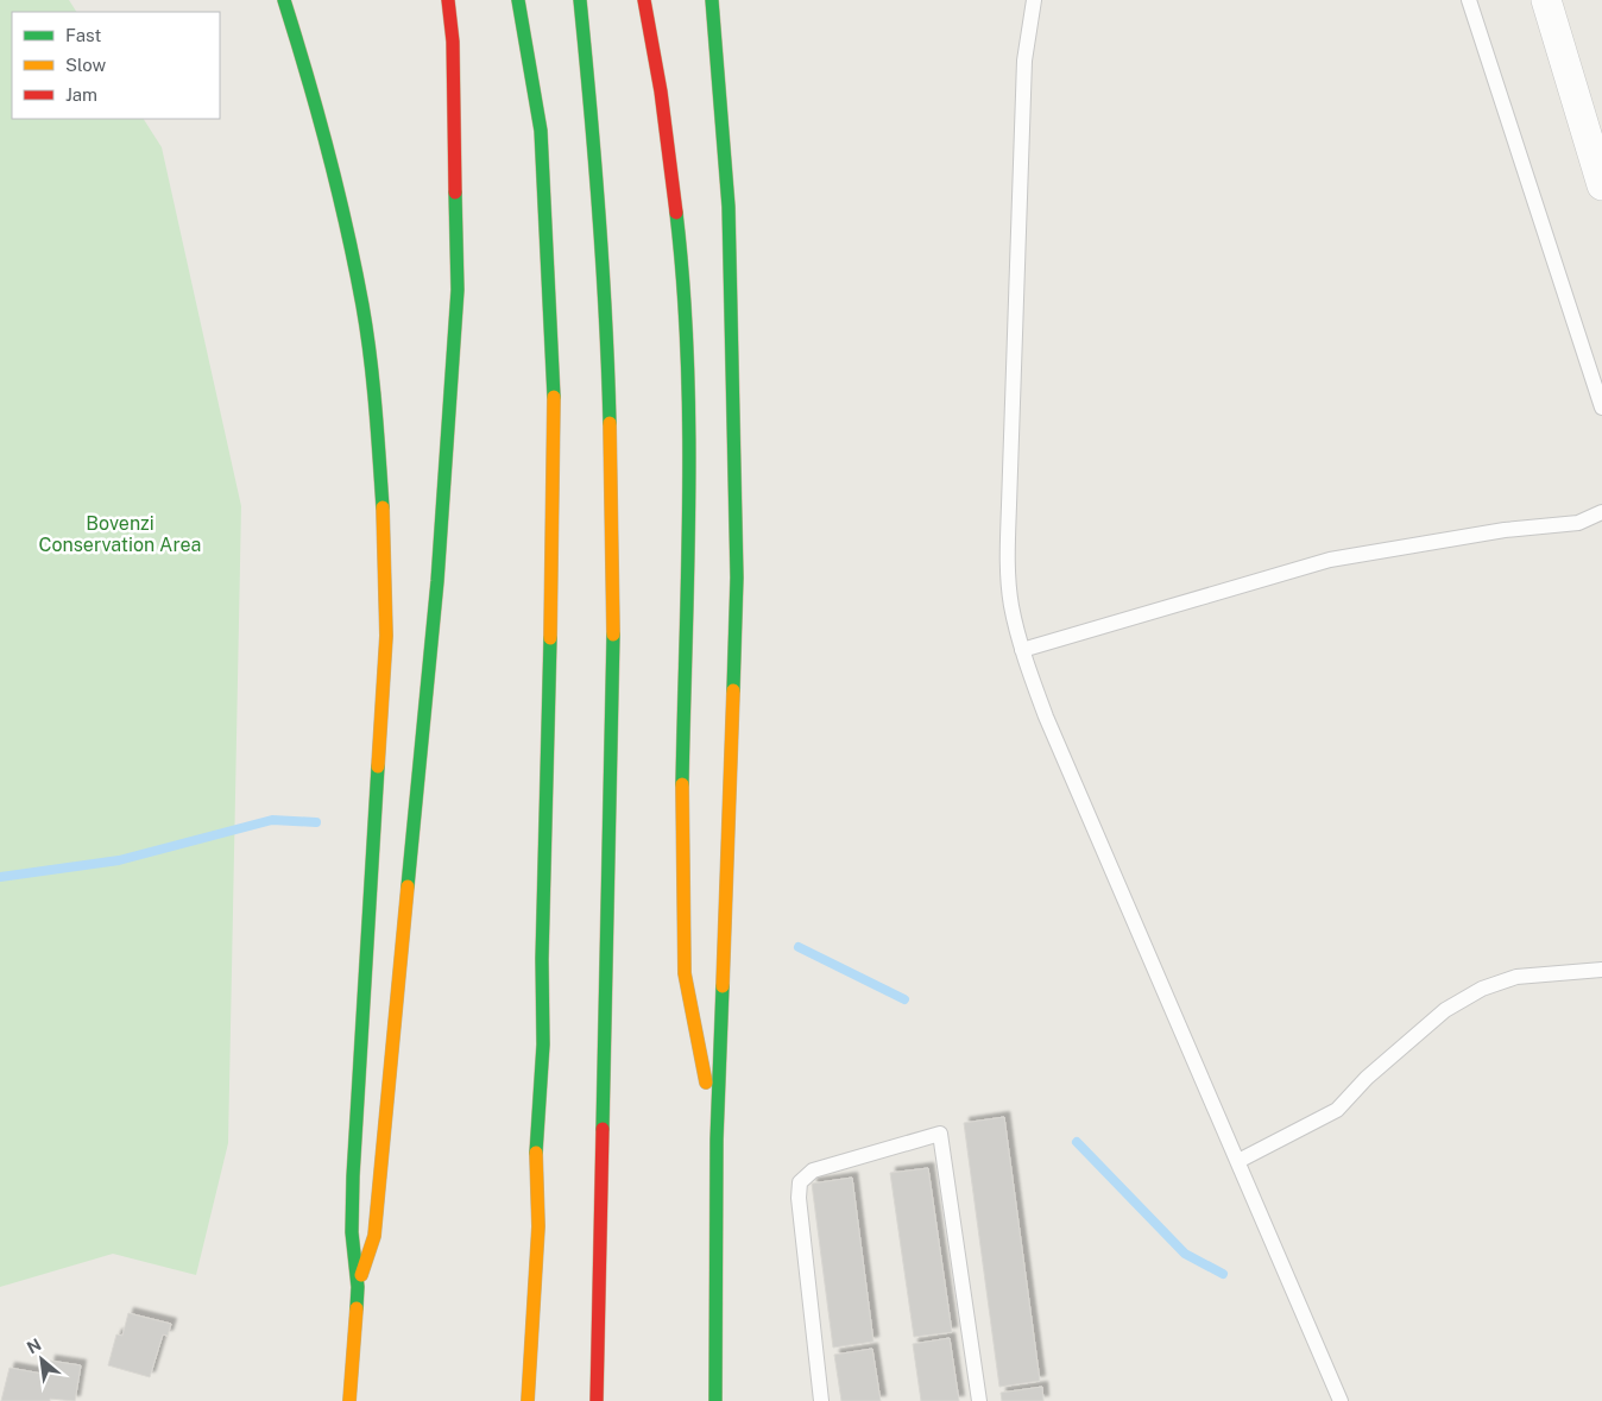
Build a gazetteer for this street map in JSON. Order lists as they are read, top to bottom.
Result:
{
  "parks": ["Bovenzi Conservation Area"],
  "legend": ["Fast", "Slow", "Jam"],
  "north": "top left"
}
